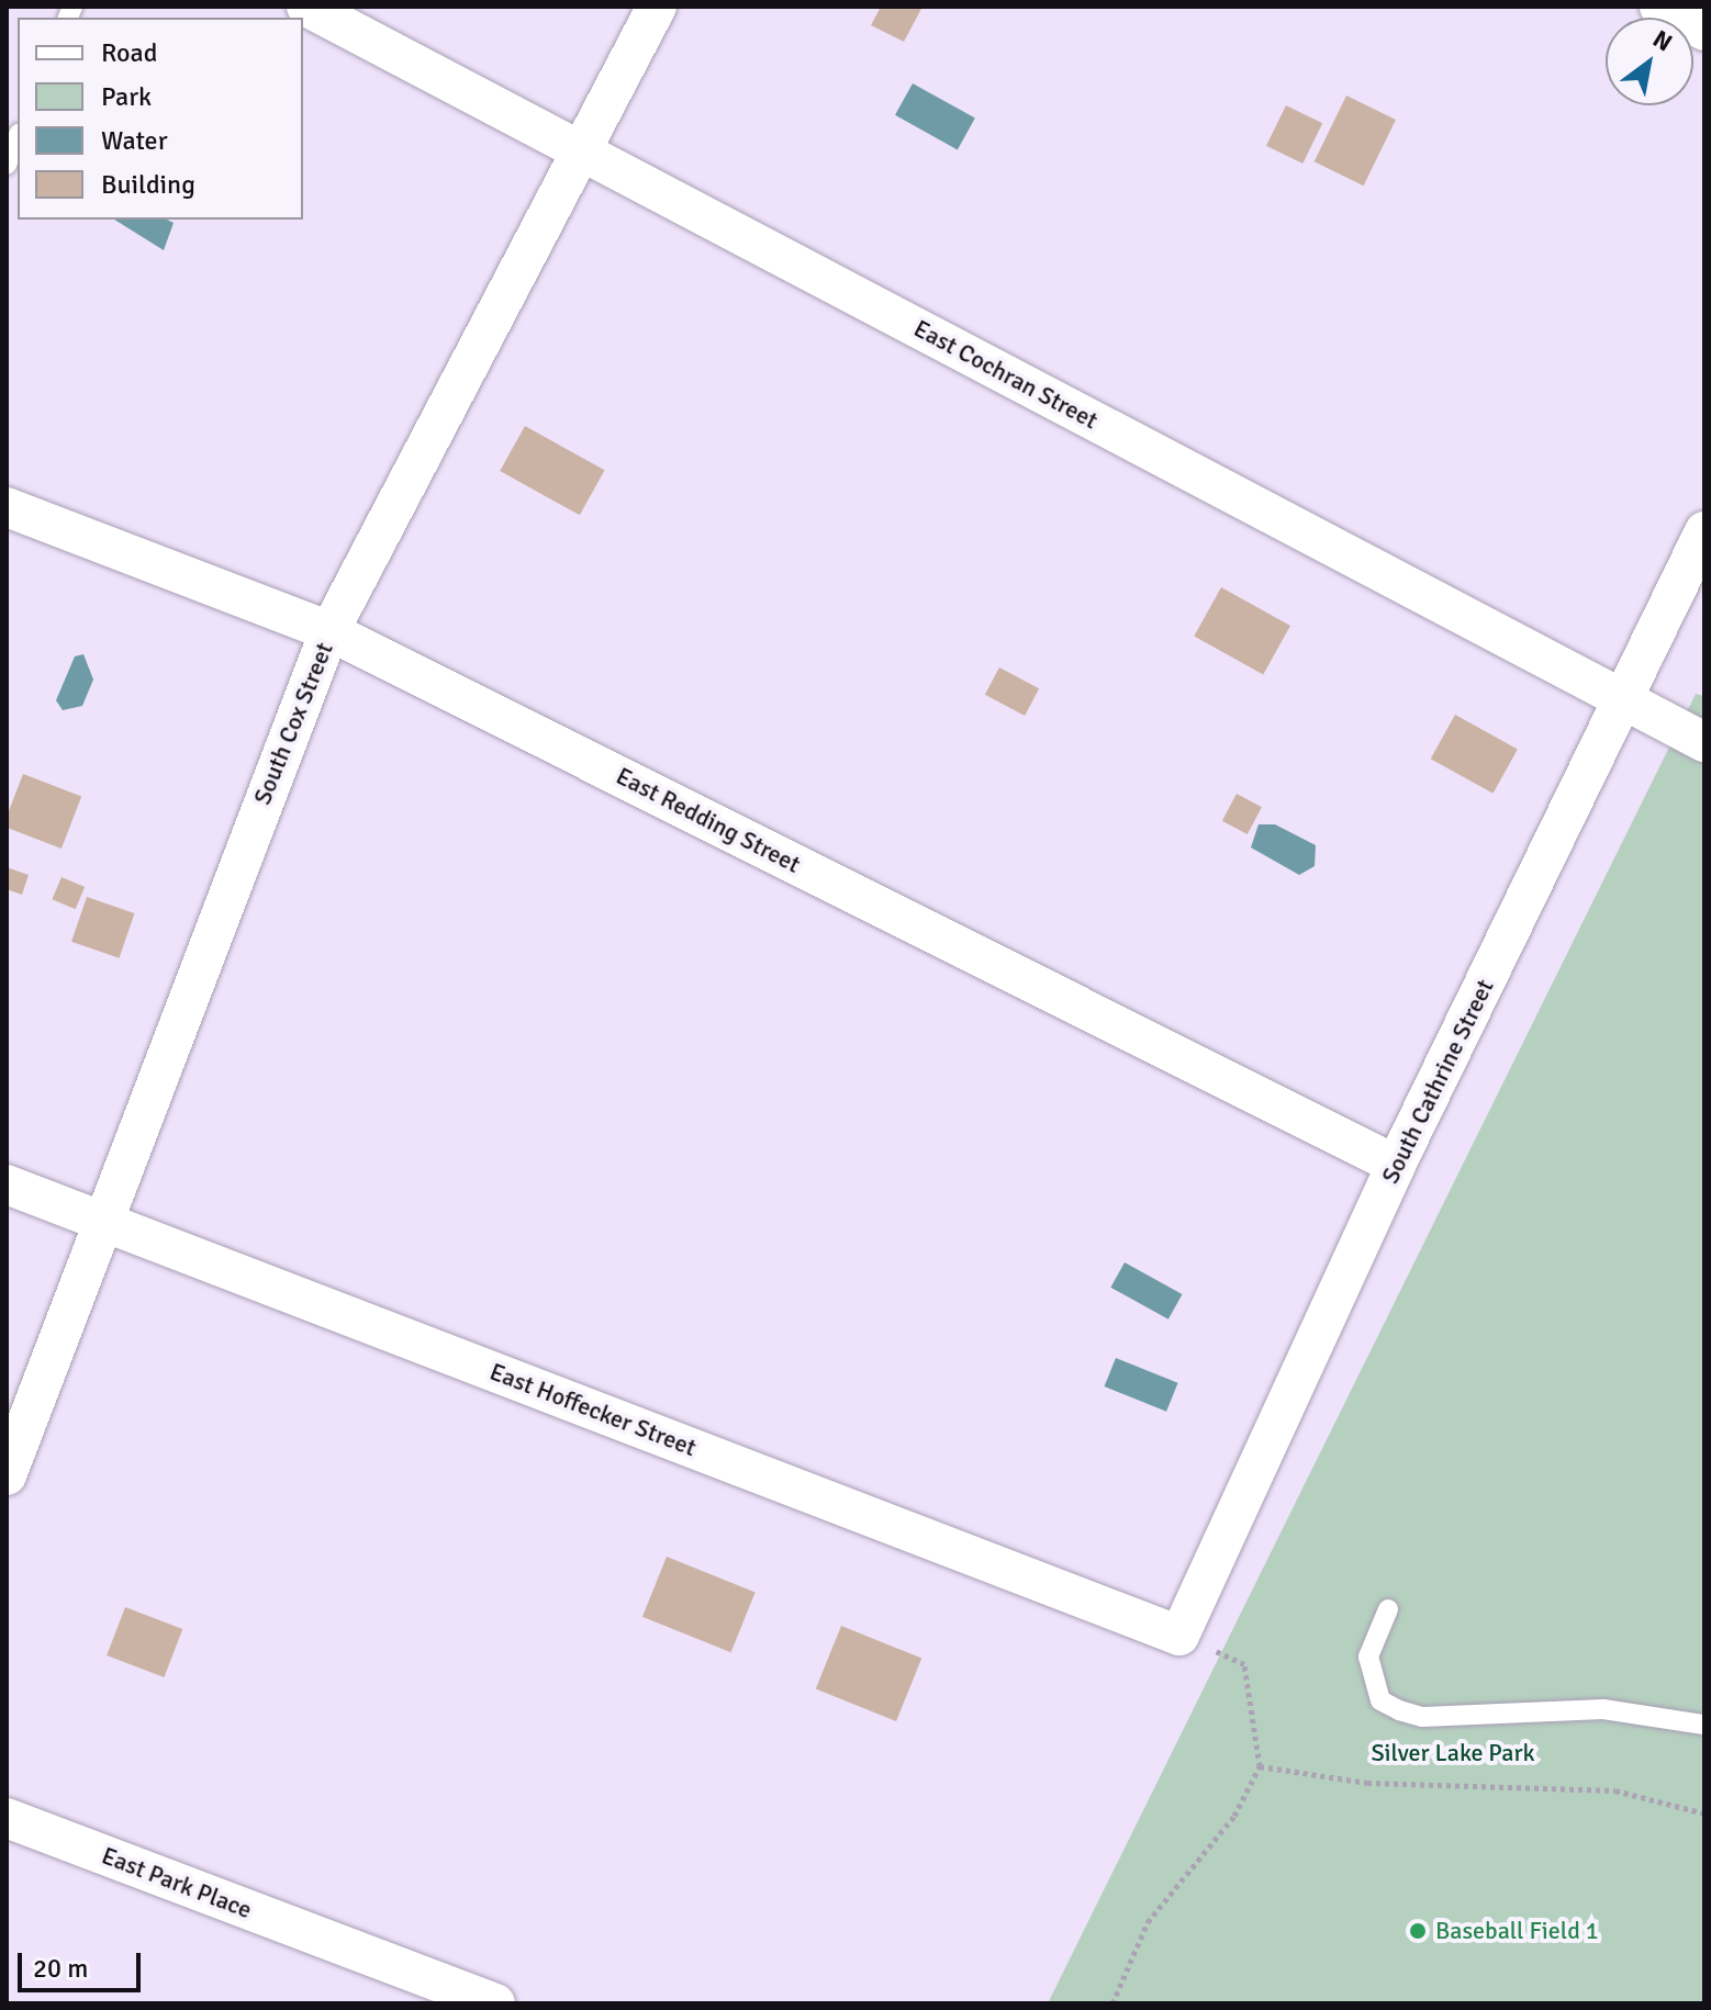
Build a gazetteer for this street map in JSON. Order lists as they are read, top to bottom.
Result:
{
  "streets": {
    "street": [
      "East Cochran Street",
      "South Cox Street",
      "East Redding Street",
      "South Cathrine Street",
      "East Hoffecker Street",
      "East Park Place"
    ]
  },
  "crossings": [
    ["East Cochran Street", "South Cox Street"],
    ["East Cochran Street", "South Cathrine Street"],
    ["South Cox Street", "East Redding Street"],
    ["South Cox Street", "East Hoffecker Street"],
    ["East Redding Street", "South Cathrine Street"],
    ["South Cathrine Street", "East Hoffecker Street"]
  ],
  "parks": ["Silver Lake Park"],
  "places": ["Baseball Field 1"],
  "legend": [
    "Road",
    "Park",
    "Water",
    "Building"
  ],
  "scale_bar": "20 m",
  "north": "top right"
}
